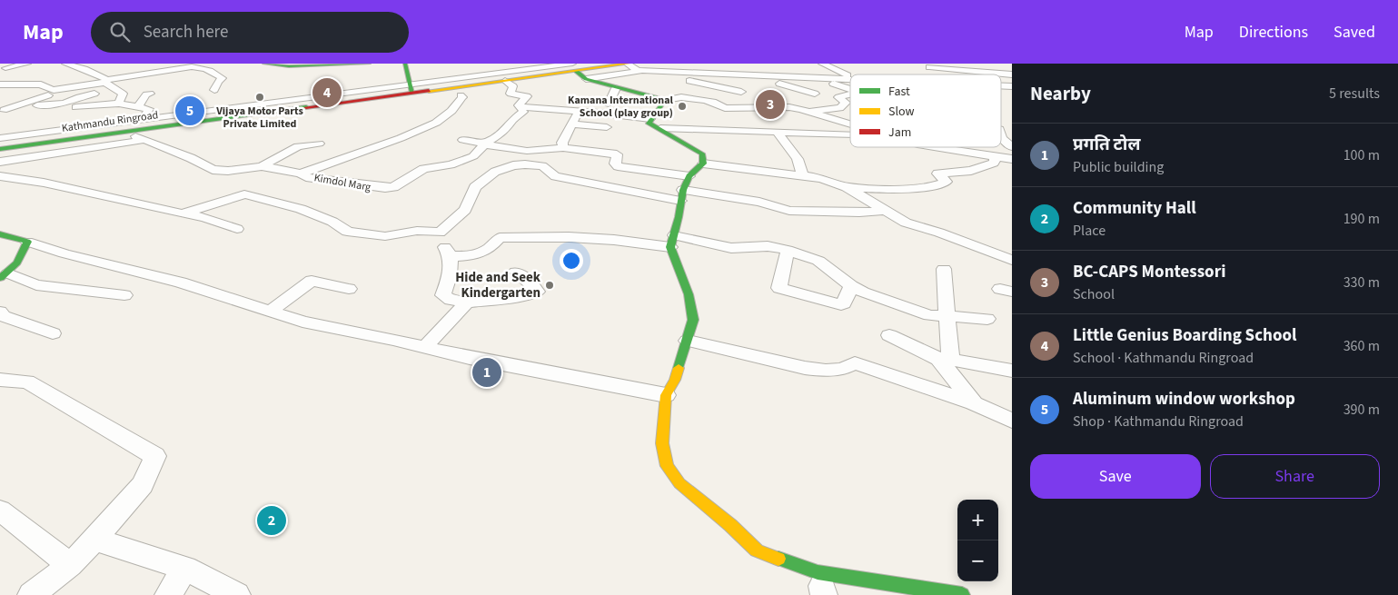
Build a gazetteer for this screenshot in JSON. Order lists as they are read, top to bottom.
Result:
{
  "streets": {
    "main road": ["Kathmandu Ringroad"],
    "street": ["Kimdol Marg"]
  },
  "places": ["Vijaya Motor Parts Private Limited", "Kamana International School (play group)", "Hide and Seek Kindergarten"],
  "legend": ["Fast", "Slow", "Jam"],
  "page": {
    "header": "Map",
    "search": "Search here",
    "nav": ["Map", "Directions", "Saved"],
    "heading": ["Nearby", "5 results"],
    "pins": [
      "4",
      "3",
      "5",
      "1",
      "2"
    ],
    "list": [
      {
        "mark": "1",
        "name": "प्रगति टोल",
        "note": "Public building",
        "value": "100 m"
      },
      {
        "mark": "2",
        "name": "Community Hall",
        "note": "Place",
        "value": "190 m"
      },
      {
        "mark": "3",
        "name": "BC-CAPS Montessori",
        "note": "School",
        "value": "330 m"
      },
      {
        "mark": "4",
        "name": "Little Genius Boarding School",
        "note": "School · Kathmandu Ringroad",
        "value": "360 m"
      },
      {
        "mark": "5",
        "name": "Aluminum window workshop",
        "note": "Shop · Kathmandu Ringroad",
        "value": "390 m"
      }
    ],
    "buttons": ["Save", "Share"],
    "map_buttons": ["+", "−"]
  }
}
